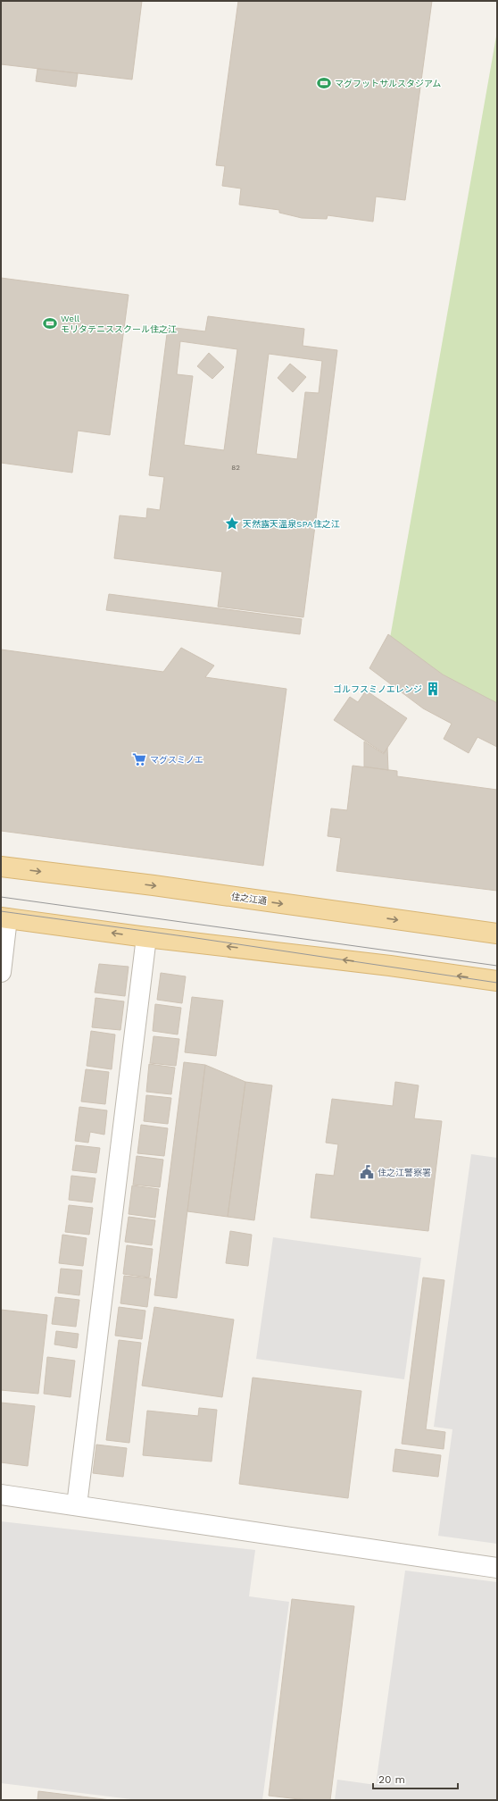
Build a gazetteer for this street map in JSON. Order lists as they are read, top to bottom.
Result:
{
  "streets": {
    "main road": ["住之江通"]
  },
  "places": {
    "sports": ["マグフットサルスタジアム", "Well モリタテニススクール住之江"],
    "place": ["天然露天溫泉SPA住之江"],
    "building": ["ゴルフスミノエレンジ"],
    "supermarket": ["マグスミノエ"],
    "public building": ["住之江警察署"]
  },
  "house_numbers": ["82"],
  "scale_bar": "20 m"
}
